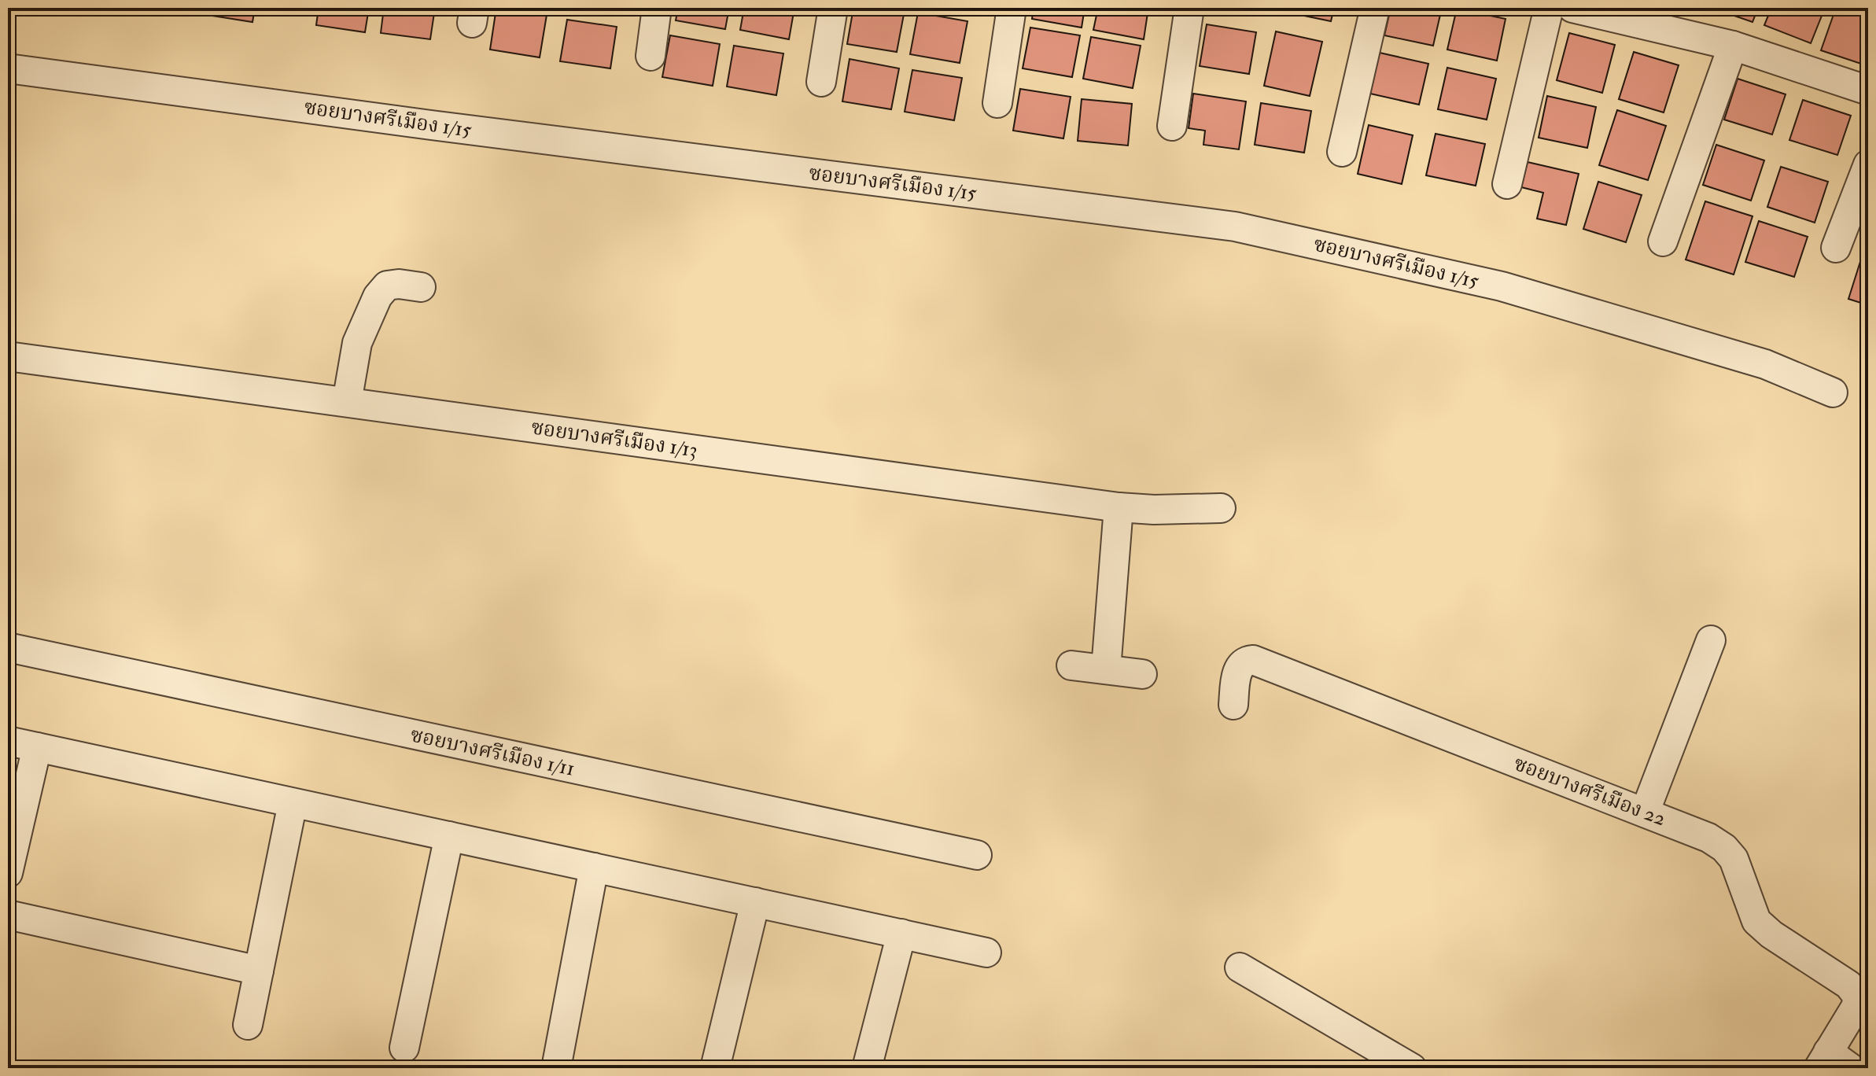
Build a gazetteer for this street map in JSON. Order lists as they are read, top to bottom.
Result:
{
  "streets": {
    "street": [
      "ซอยบางศรีเมือง 1/15",
      "ซอยบางศรีเมือง 1/13",
      "ซอยบางศรีเมือง 1/11",
      "ซอยบางศรีเมือง 22"
    ]
  }
}
